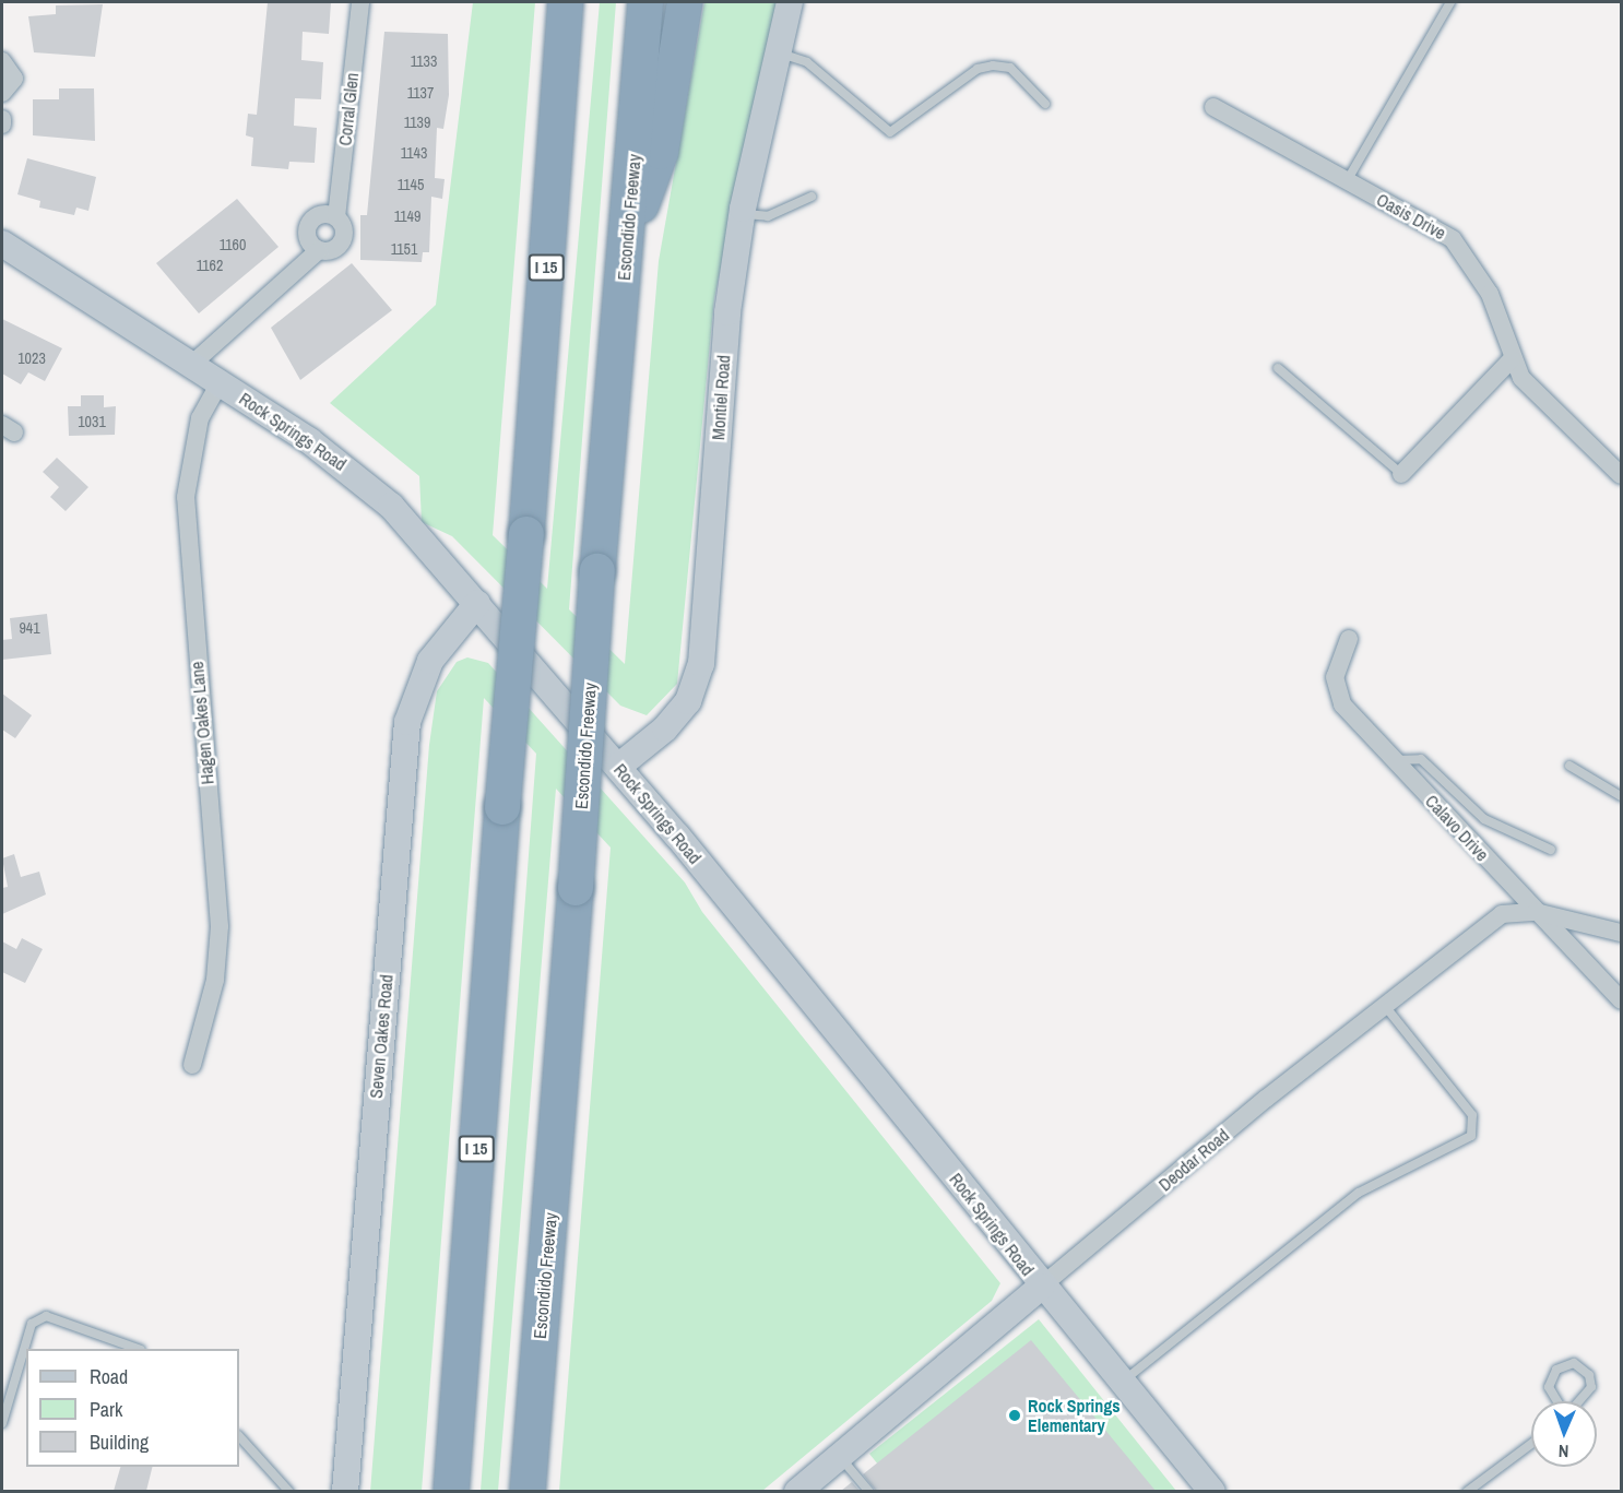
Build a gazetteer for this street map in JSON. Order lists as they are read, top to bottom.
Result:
{
  "streets": {
    "highway": ["Escondido Freeway", "I 15"],
    "street": [
      "Corral Glen",
      "Oasis Drive",
      "Montiel Road",
      "Rock Springs Road",
      "Hagen Oakes Lane",
      "Calavo Drive",
      "Seven Oakes Road",
      "Deodar Road"
    ]
  },
  "crossings": [
    ["Corral Glen", "Rock Springs Road"],
    ["Montiel Road", "Rock Springs Road"],
    ["Rock Springs Road", "Hagen Oakes Lane"],
    ["Rock Springs Road", "Seven Oakes Road"],
    ["Rock Springs Road", "Deodar Road"],
    ["Calavo Drive", "Deodar Road"]
  ],
  "places": ["Rock Springs Elementary"],
  "house_numbers": [
    "1133",
    "1137",
    "1139",
    "1143",
    "1145",
    "1149",
    "1160",
    "1151",
    "1162",
    "1023",
    "1031",
    "941"
  ],
  "legend": ["Road", "Park", "Building"],
  "north": "bottom"
}
